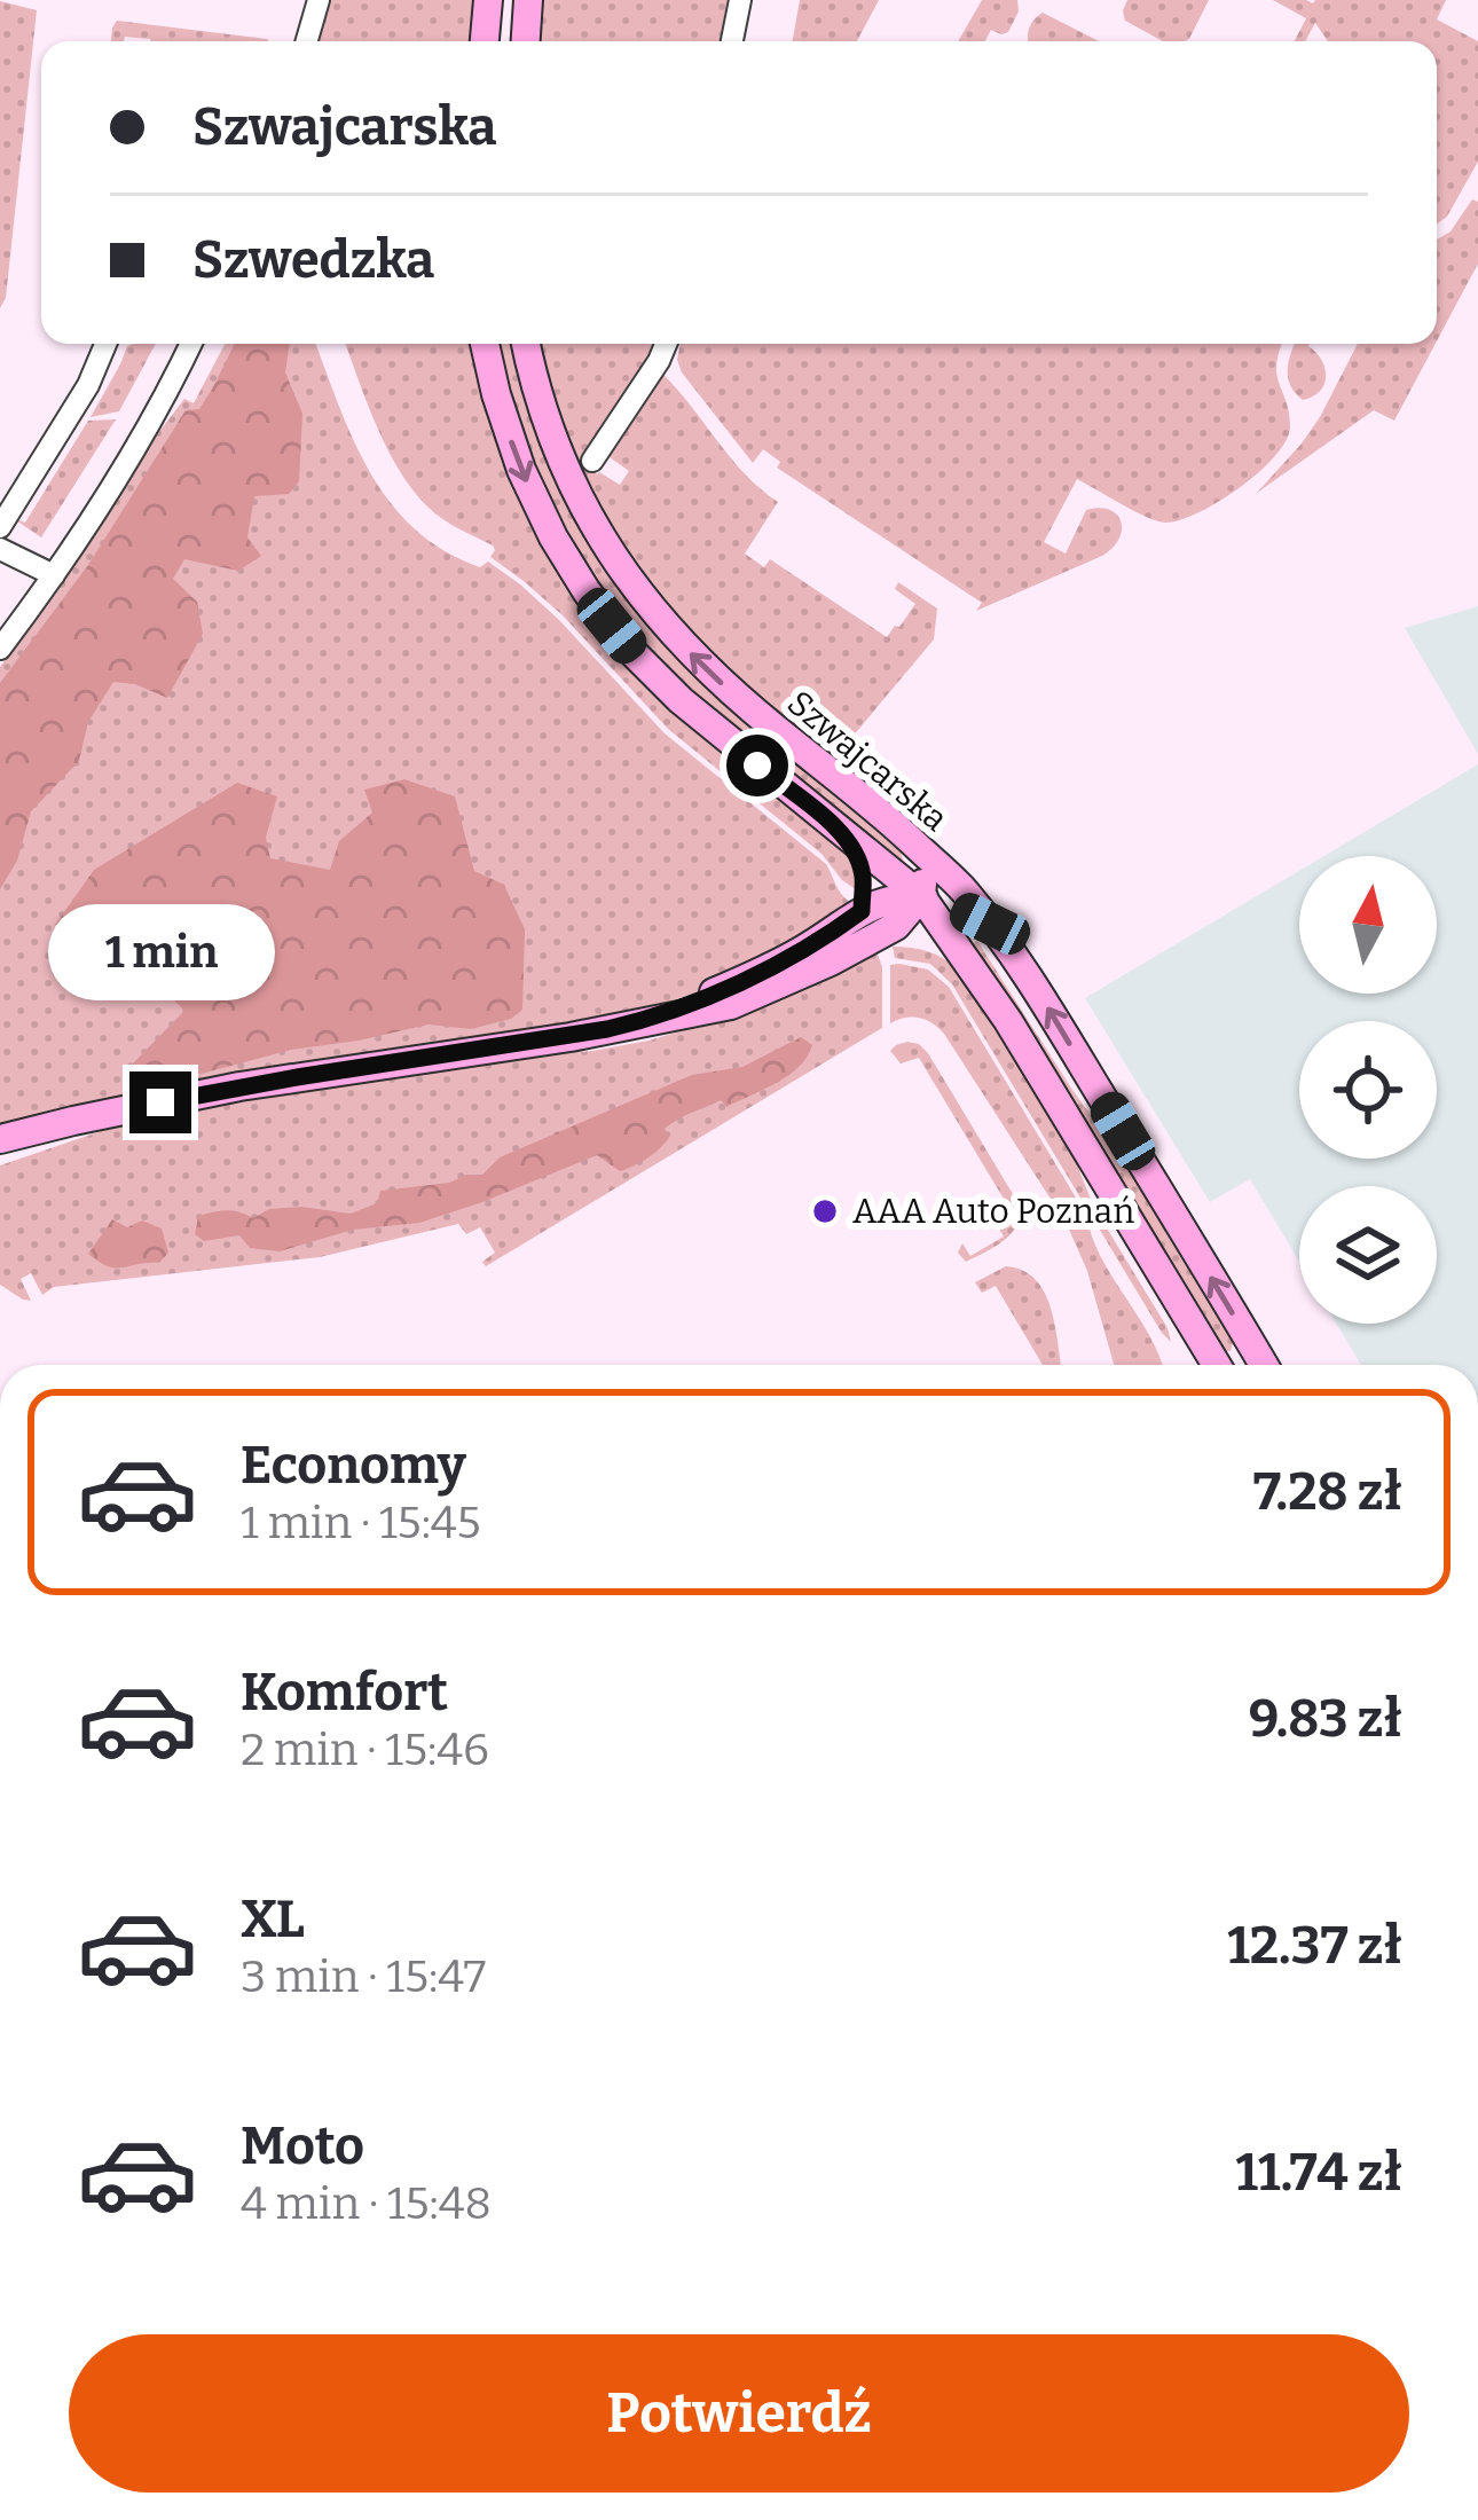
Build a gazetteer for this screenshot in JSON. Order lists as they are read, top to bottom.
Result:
{
  "streets": {
    "street": ["Szwajcarska"]
  },
  "places": ["AAA Auto Poznań"],
  "north": "top",
  "page": {
    "banner": ["Szwajcarska", "Szwedzka"],
    "bubble": "1 min",
    "list": [
      {
        "name": "Economy",
        "note": "1 min · 15:45",
        "value": "7.28 zł"
      },
      {
        "name": "Komfort",
        "note": "2 min · 15:46",
        "value": "9.83 zł"
      },
      {
        "name": "XL",
        "note": "3 min · 15:47",
        "value": "12.37 zł"
      },
      {
        "name": "Moto",
        "note": "4 min · 15:48",
        "value": "11.74 zł"
      }
    ],
    "buttons": "Potwierdź"
  }
}
